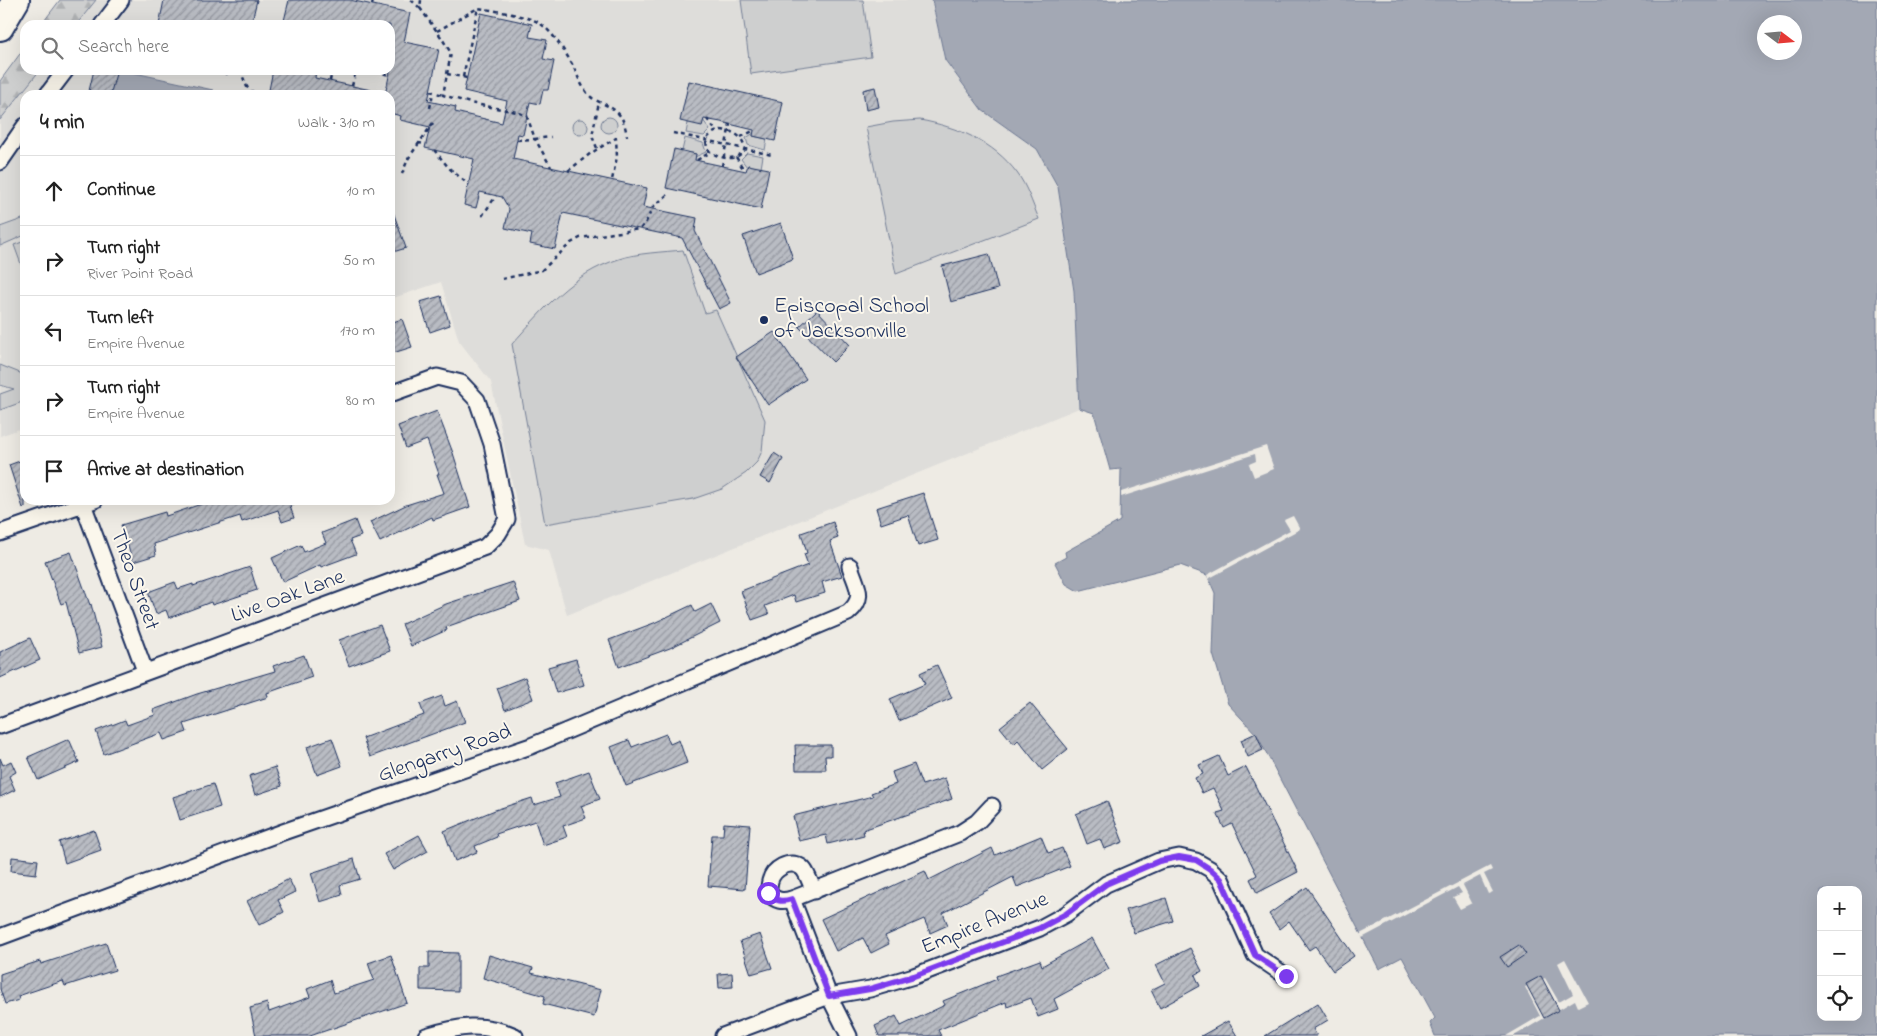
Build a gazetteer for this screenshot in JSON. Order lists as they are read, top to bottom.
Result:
{
  "streets": {
    "street": [
      "Theo Street",
      "Live Oak Lane",
      "Glengarry Road",
      "Empire Avenue"
    ]
  },
  "crossings": [
    ["Theo Street", "Live Oak Lane"]
  ],
  "places": ["Episcopal School of Jacksonville"],
  "north": "right",
  "page": {
    "search": "Search here",
    "heading": ["4 min", "Walk · 310 m"],
    "list": [
      ["Continue", "10 m"],
      ["Turn right", "River Point Road", "50 m"],
      ["Turn left", "Empire Avenue", "170 m"],
      ["Turn right", "Empire Avenue", "80 m"],
      "Arrive at destination"
    ],
    "map_buttons": ["+", "−"]
  }
}
